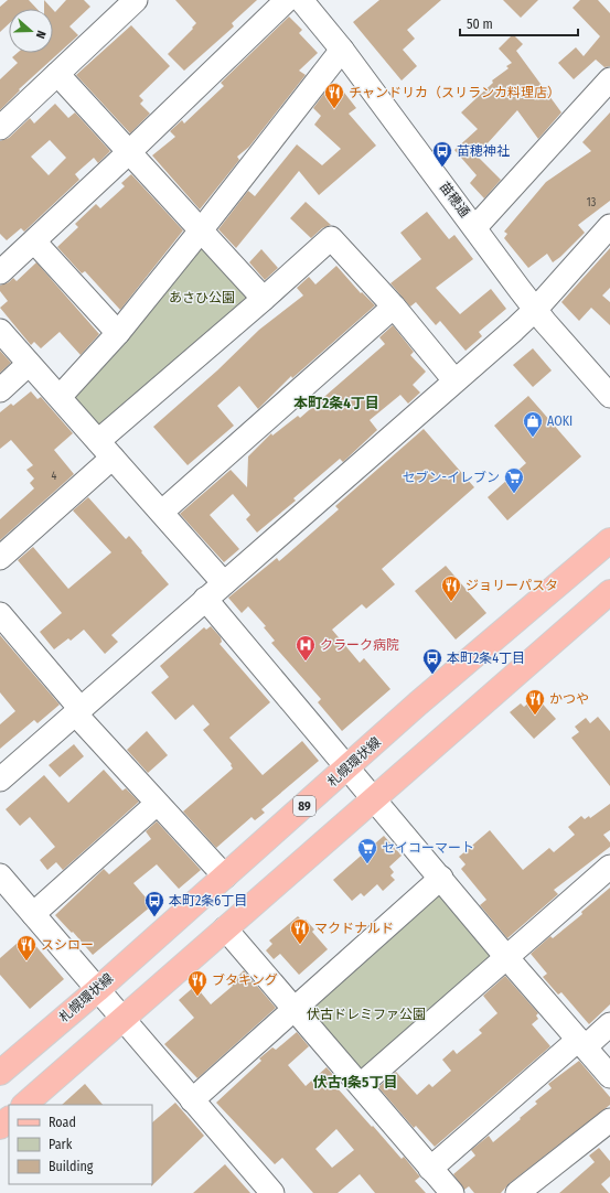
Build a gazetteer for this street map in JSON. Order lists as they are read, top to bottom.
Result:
{
  "streets": {
    "main road": ["札幌環状線", "89"],
    "street": ["苗穂通"]
  },
  "districts": ["本町2条4丁目", "伏古1条5丁目"],
  "parks": ["あさひ公園", "伏古ドレミファ公園"],
  "places": {
    "restaurant": [
      "チャンドリカ（スリランカ料理店）",
      "ジョリーパスタ",
      "かつや",
      "マクドナルド",
      "スシロー",
      "ブタキング"
    ],
    "bus stop": ["苗穂神社", "本町2条4丁目", "本町2条6丁目"],
    "shop": ["AOKI"],
    "supermarket": ["セブン-イレブン", "セイコーマート"],
    "hospital": ["クラーク病院"]
  },
  "house_numbers": ["13", "4"],
  "legend": ["Road", "Park", "Building"],
  "scale_bar": "50 m",
  "north": "right"
}
